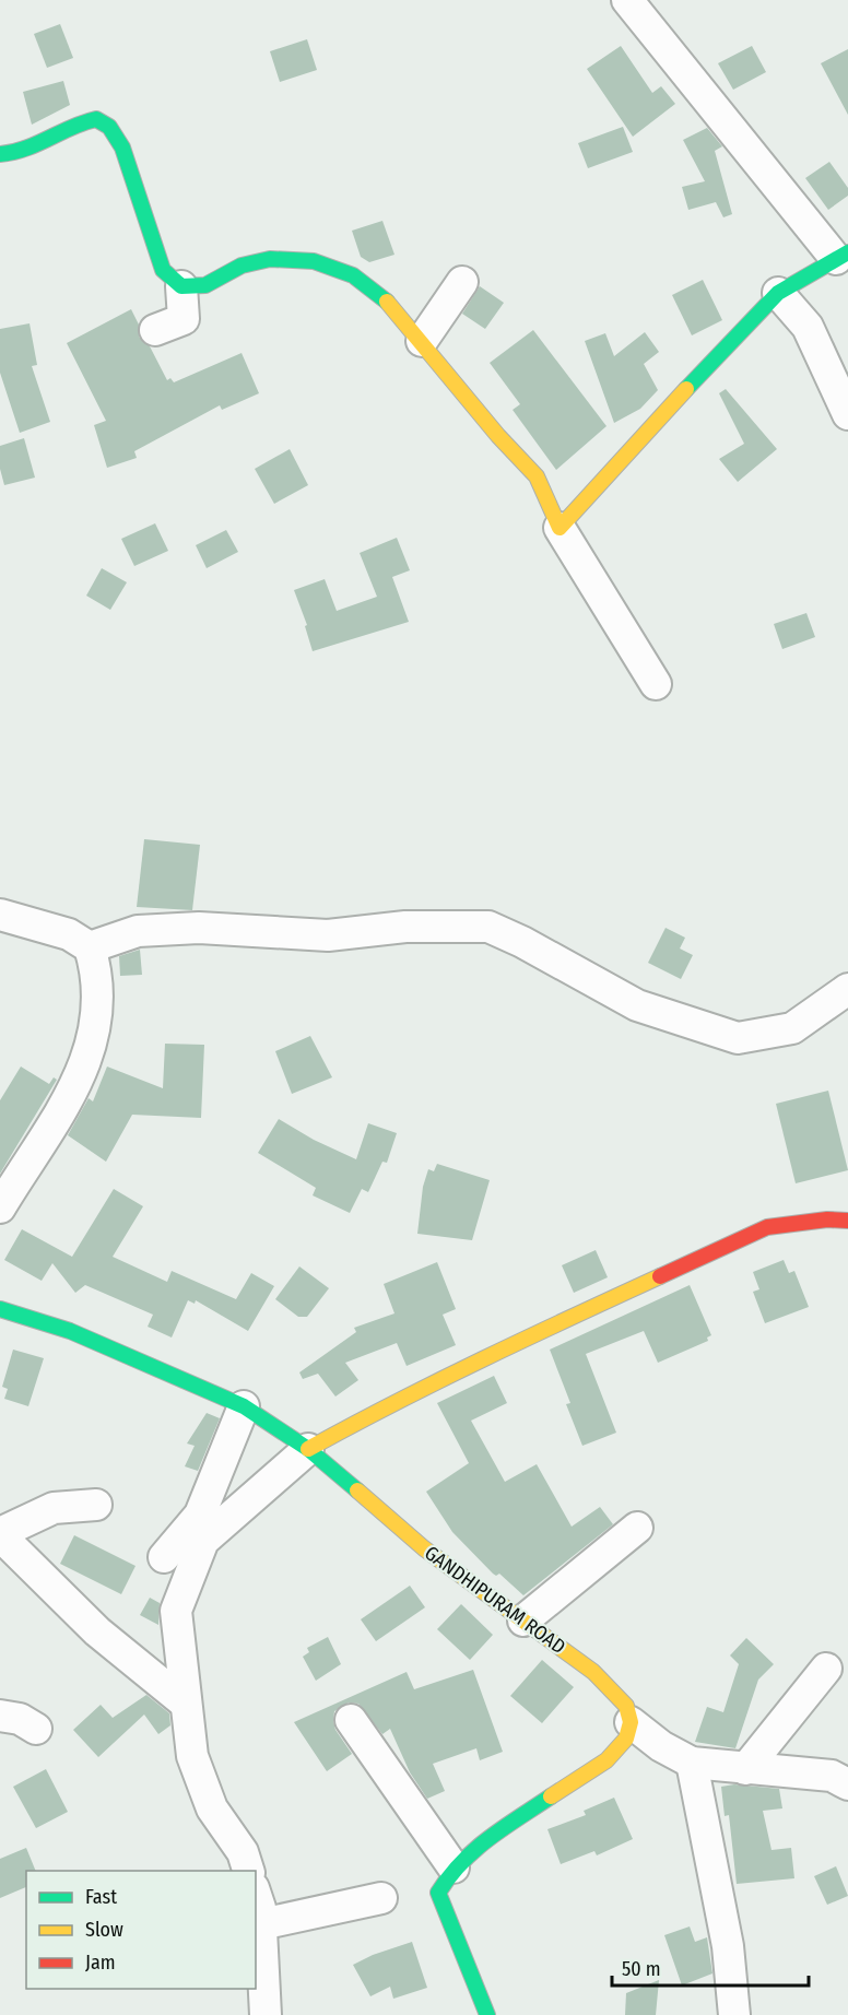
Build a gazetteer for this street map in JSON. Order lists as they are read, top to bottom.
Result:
{
  "streets": {
    "street": ["GANDHIPURAM ROAD"]
  },
  "legend": ["Fast", "Slow", "Jam"],
  "scale_bar": "50 m"
}
